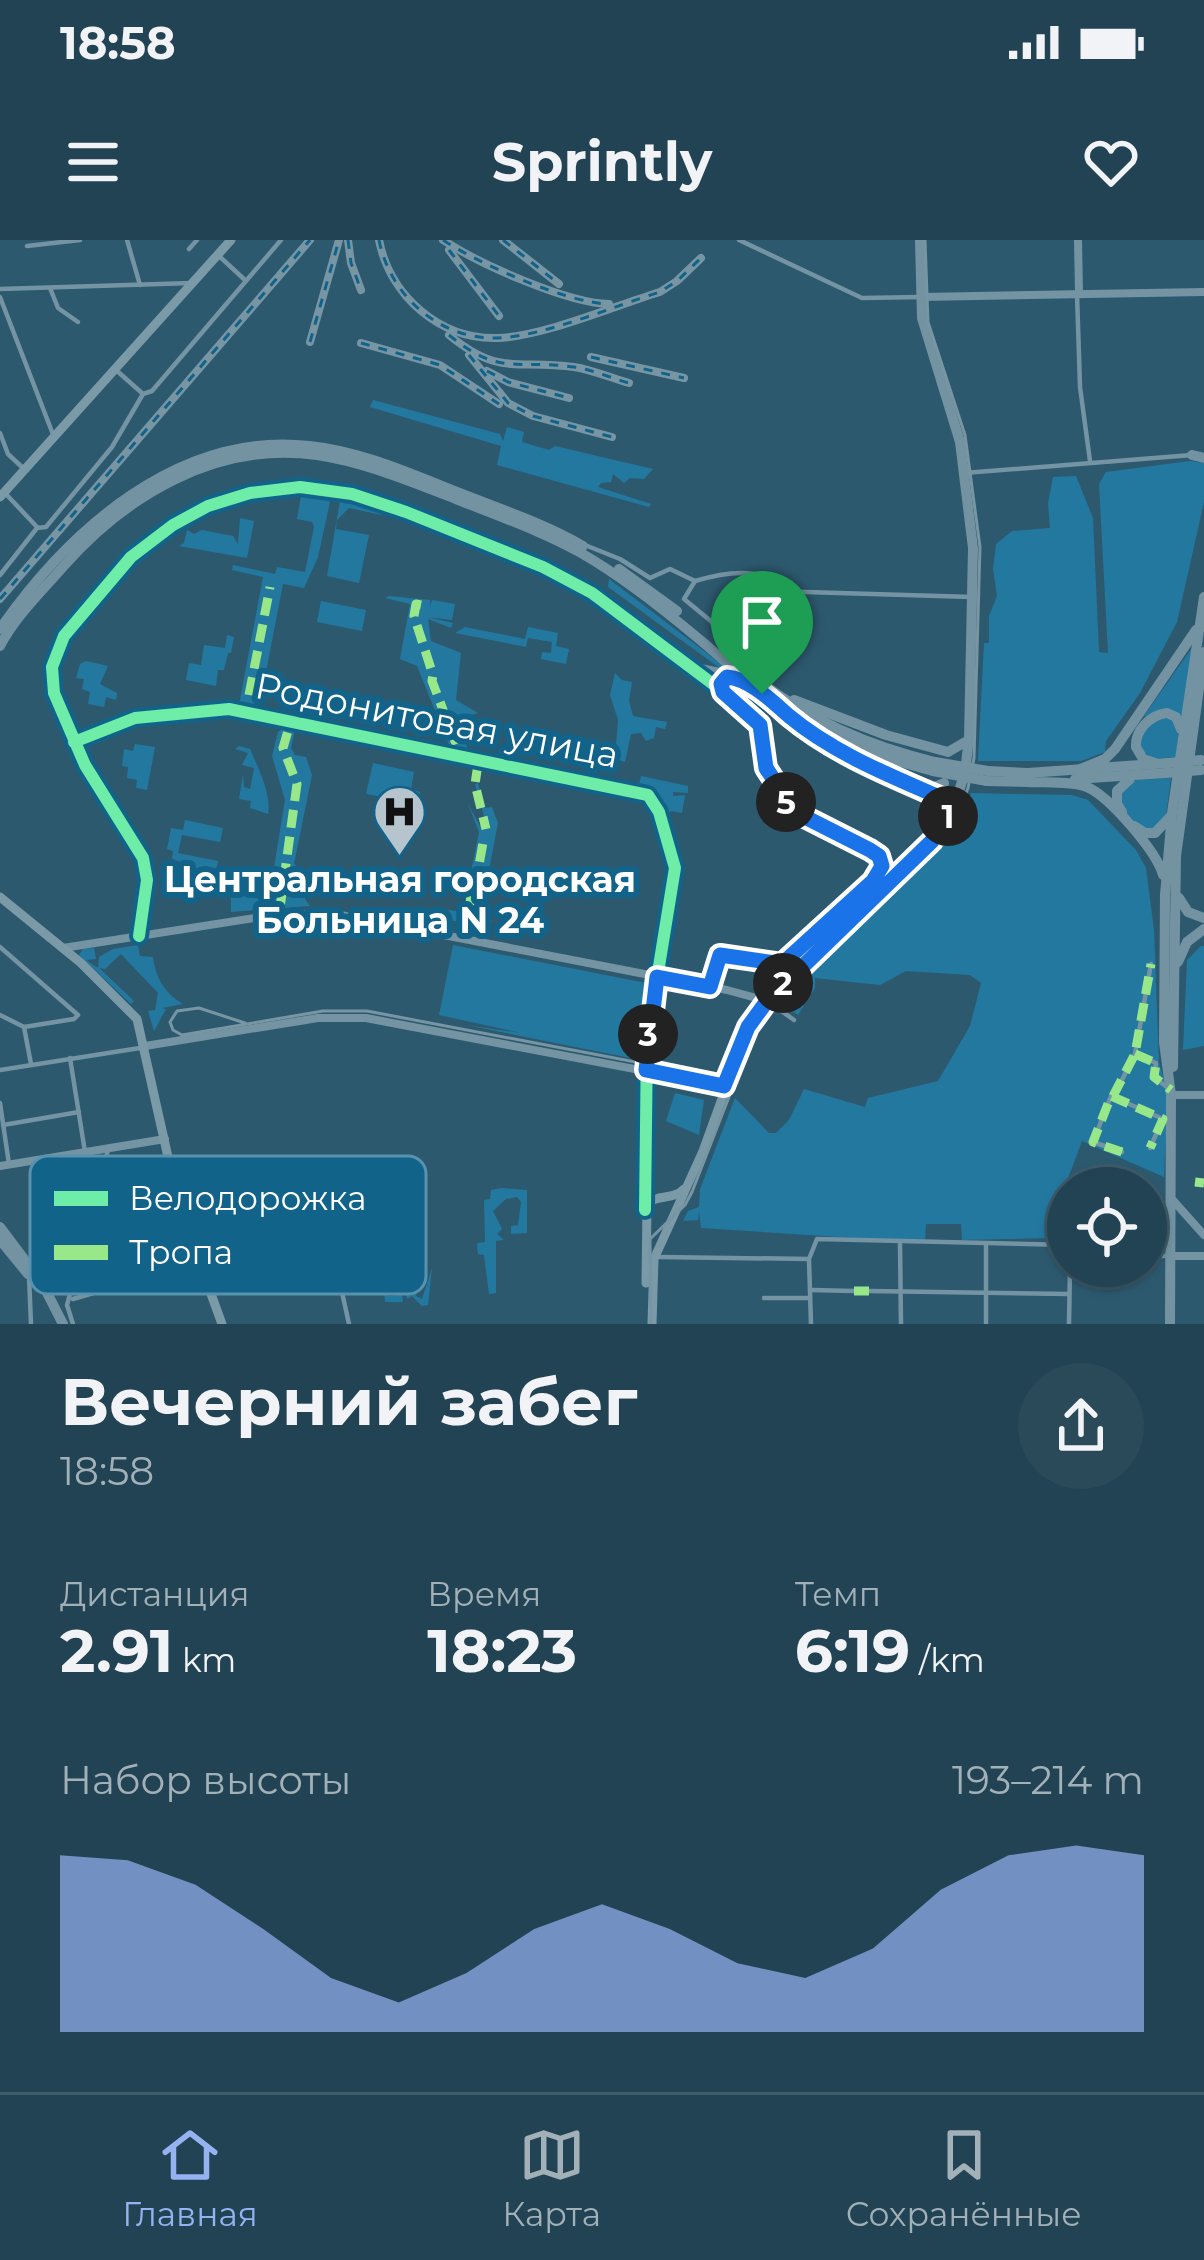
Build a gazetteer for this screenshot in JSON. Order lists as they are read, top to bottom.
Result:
{
  "streets": {
    "street": ["Родонитовая улица"]
  },
  "places": {
    "hospital": ["Центральная городская Больница N 24"]
  },
  "legend": ["Велодорожка", "Тропа"],
  "page": {
    "status": "18:58",
    "header": "Sprintly",
    "pins": [
      "5",
      "1",
      "2",
      "3"
    ],
    "heading": ["Вечерний забег", "18:58"],
    "stats": [
      ["Дистанция", "2.91 km"],
      ["Время", "18:23"],
      ["Темп", "6:19 /km"]
    ],
    "chart": ["Набор высоты", "193–214 m"],
    "tabs": ["Главная", "Карта", "Сохранённые"]
  }
}
